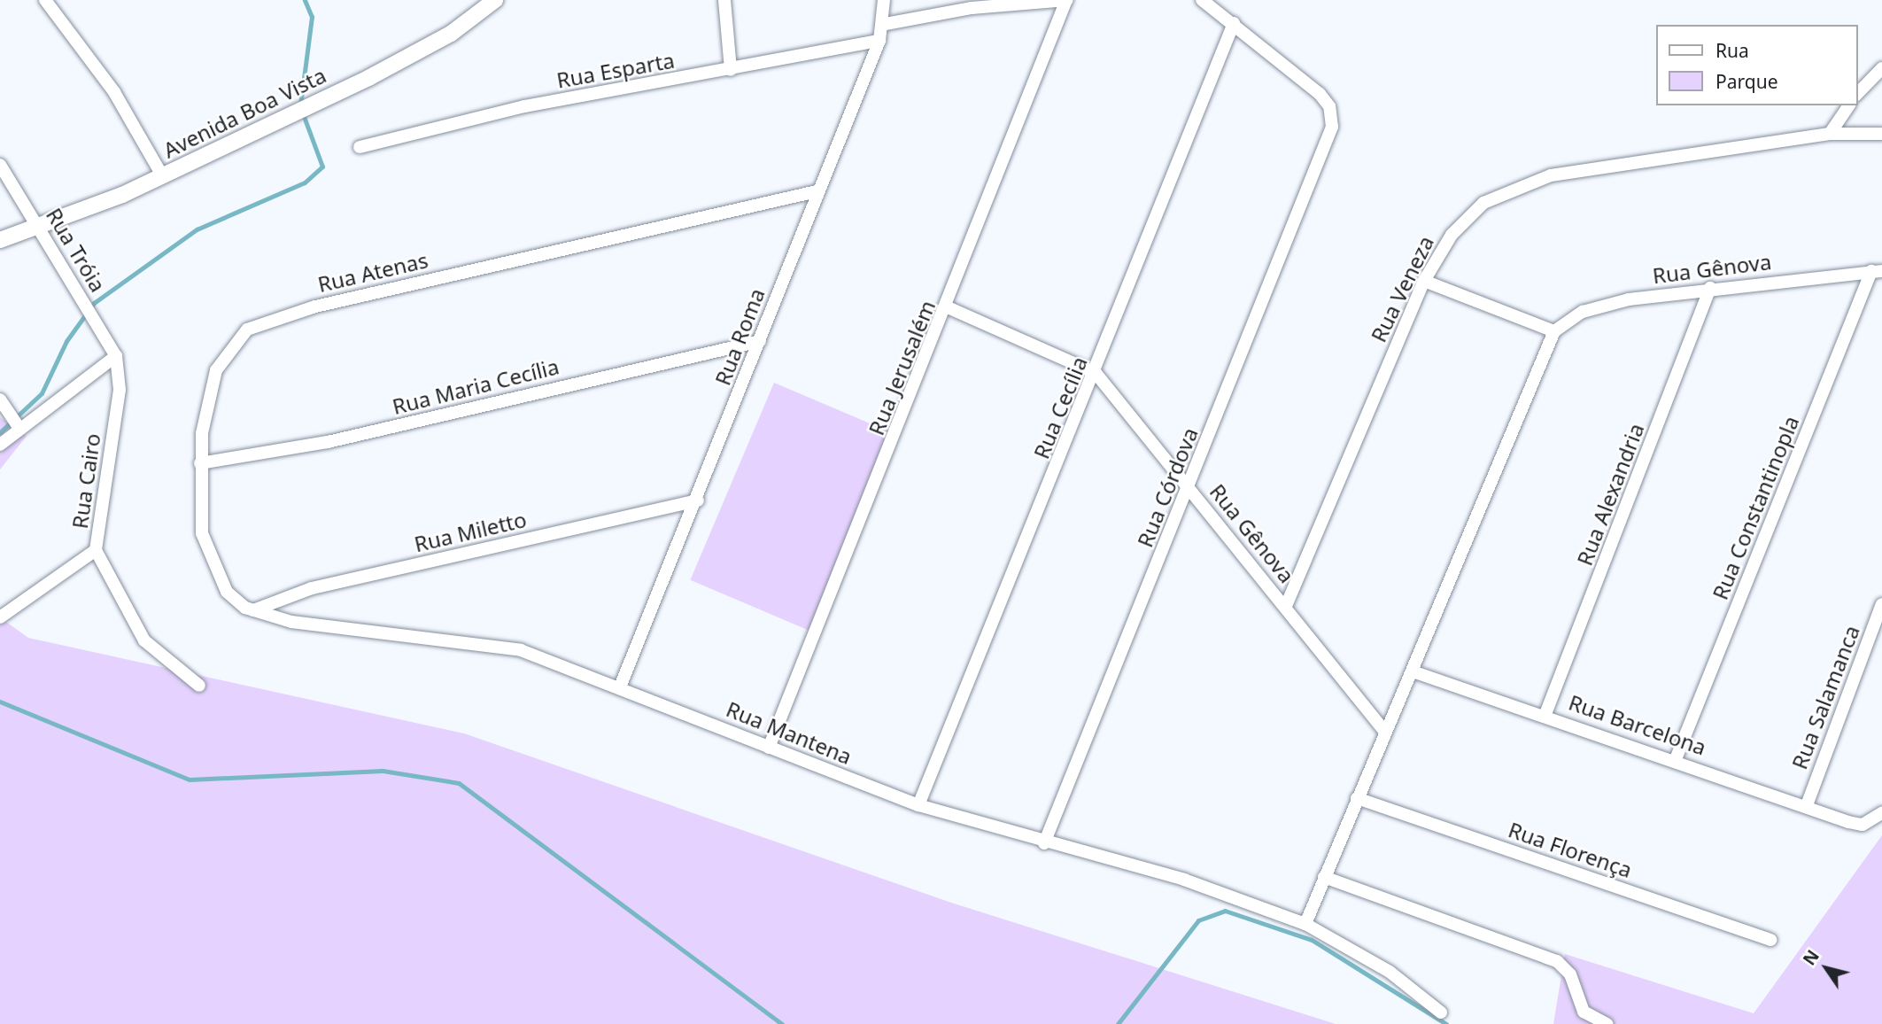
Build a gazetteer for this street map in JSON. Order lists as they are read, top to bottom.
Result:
{
  "streets": {
    "street": [
      "Rua Esparta",
      "Avenida Boa Vista",
      "Rua Tróia",
      "Rua Gênova",
      "Rua Atenas",
      "Rua Veneza",
      "Rua Roma",
      "Rua Jerusalém",
      "Rua Maria Cecília",
      "Rua Cecília",
      "Rua Cairo",
      "Rua Córdova",
      "Rua Alexandria",
      "Rua Constantinopla",
      "Rua Miletto",
      "Rua Salamanca",
      "Rua Barcelona",
      "Rua Mantena",
      "Rua Florença"
    ]
  },
  "crossings": [
    ["Rua Esparta", "Rua Roma"],
    ["Avenida Boa Vista", "Rua Tróia"],
    ["Rua Tróia", "Rua Cairo"],
    ["Rua Gênova", "Rua Veneza"],
    ["Rua Gênova", "Rua Jerusalém"],
    ["Rua Gênova", "Rua Cecília"],
    ["Rua Gênova", "Rua Córdova"],
    ["Rua Gênova", "Rua Alexandria"],
    ["Rua Gênova", "Rua Constantinopla"],
    ["Rua Atenas", "Rua Roma"],
    ["Rua Atenas", "Rua Maria Cecília"],
    ["Rua Atenas", "Rua Miletto"],
    ["Rua Atenas", "Rua Mantena"],
    ["Rua Roma", "Rua Maria Cecília"],
    ["Rua Roma", "Rua Miletto"],
    ["Rua Roma", "Rua Mantena"],
    ["Rua Jerusalém", "Rua Mantena"],
    ["Rua Cecília", "Rua Córdova"],
    ["Rua Cecília", "Rua Mantena"],
    ["Rua Córdova", "Rua Mantena"],
    ["Rua Alexandria", "Rua Barcelona"],
    ["Rua Constantinopla", "Rua Barcelona"],
    ["Rua Miletto", "Rua Mantena"],
    ["Rua Salamanca", "Rua Barcelona"]
  ],
  "legend": ["Rua", "Parque"],
  "north": "top left"
}
